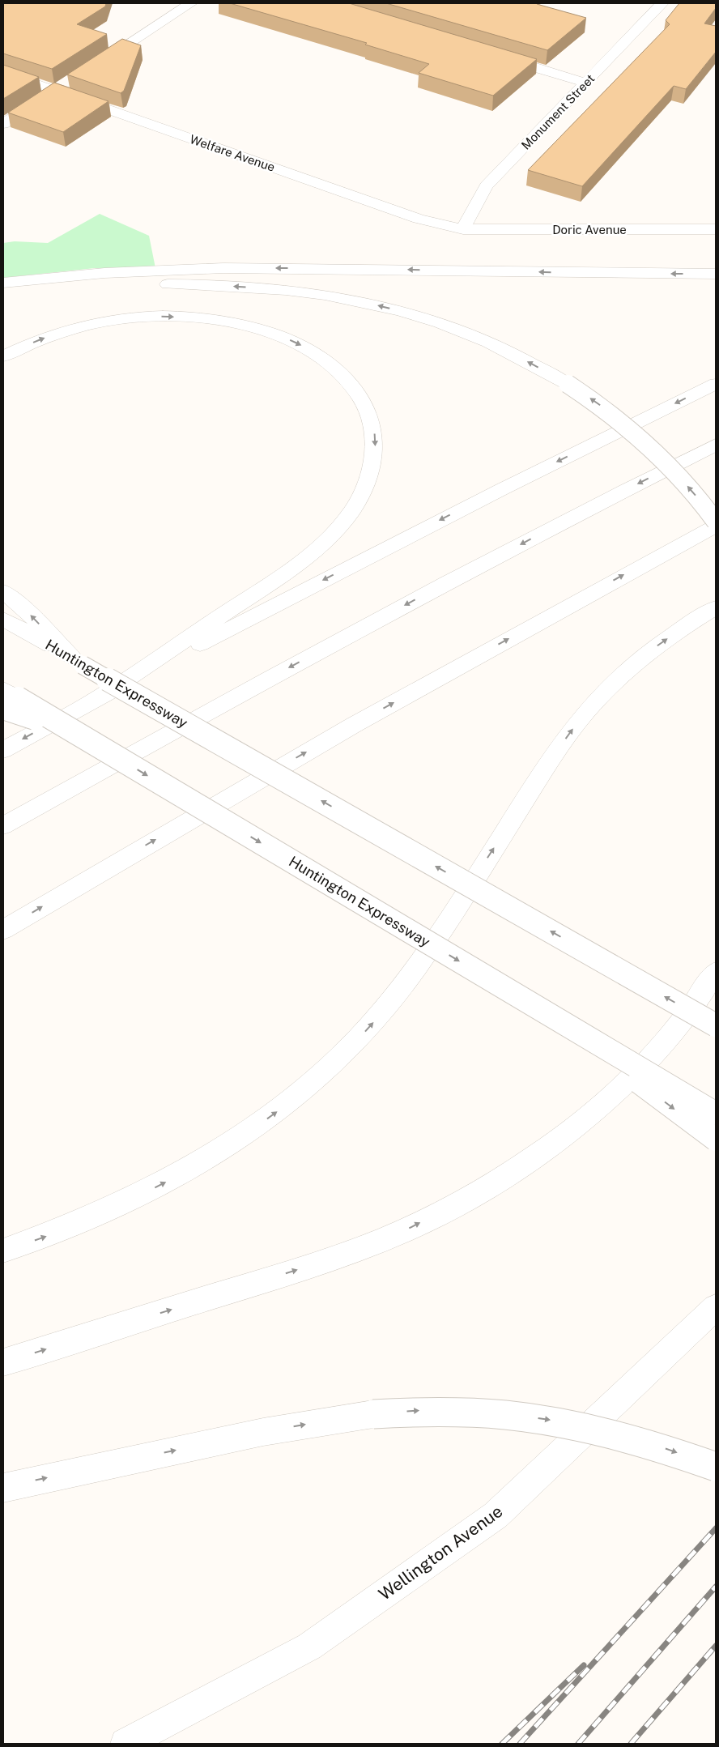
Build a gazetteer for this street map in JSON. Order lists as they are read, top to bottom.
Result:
{
  "streets": {
    "main road": [
      "Monument Street",
      "Welfare Avenue",
      "Doric Avenue",
      "Huntington Expressway",
      "Wellington Avenue"
    ]
  },
  "crossings": [
    ["Monument Street", "Welfare Avenue"],
    ["Monument Street", "Doric Avenue"],
    ["Welfare Avenue", "Doric Avenue"]
  ]
}
